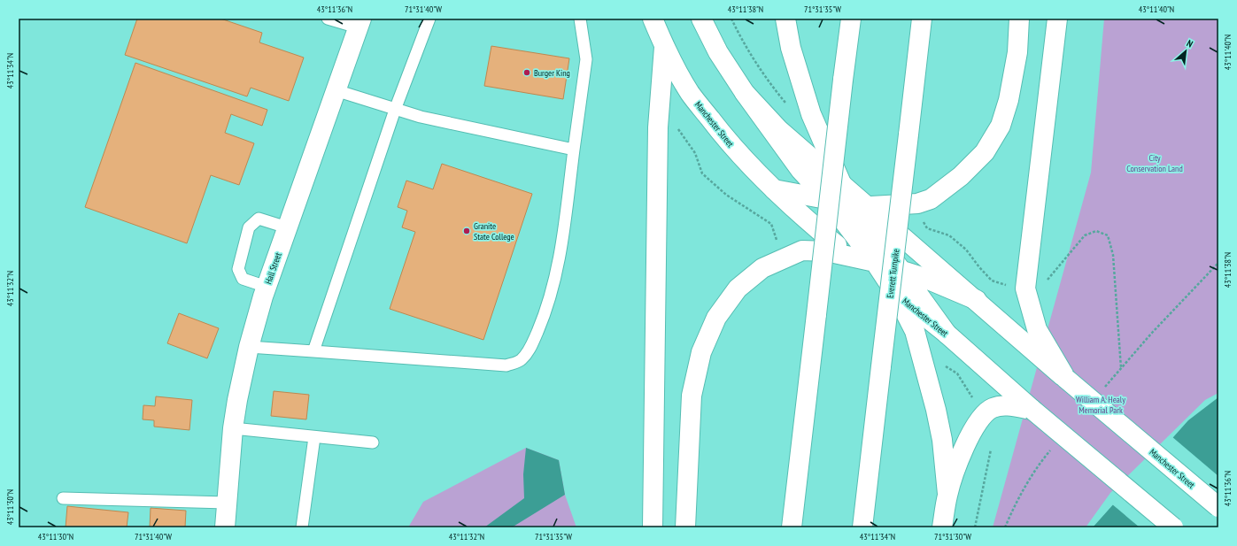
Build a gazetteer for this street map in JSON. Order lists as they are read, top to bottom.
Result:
{
  "streets": {
    "main road": ["Manchester Street", "Hall Street", "Everett Turnpike"]
  },
  "parks": ["City Conservation Land", "William A. Healy Memorial Park"],
  "places": ["Burger King", "Granite State College"],
  "north": "top right",
  "coordinates": [
    "43°11'36\"N",
    "71°31'40\"W",
    "43°11'38\"N",
    "71°31'35\"W",
    "43°11'40\"N",
    "43°11'34\"N",
    "43°11'32\"N",
    "43°11'30\"N",
    "71°31'30\"W"
  ]
}
